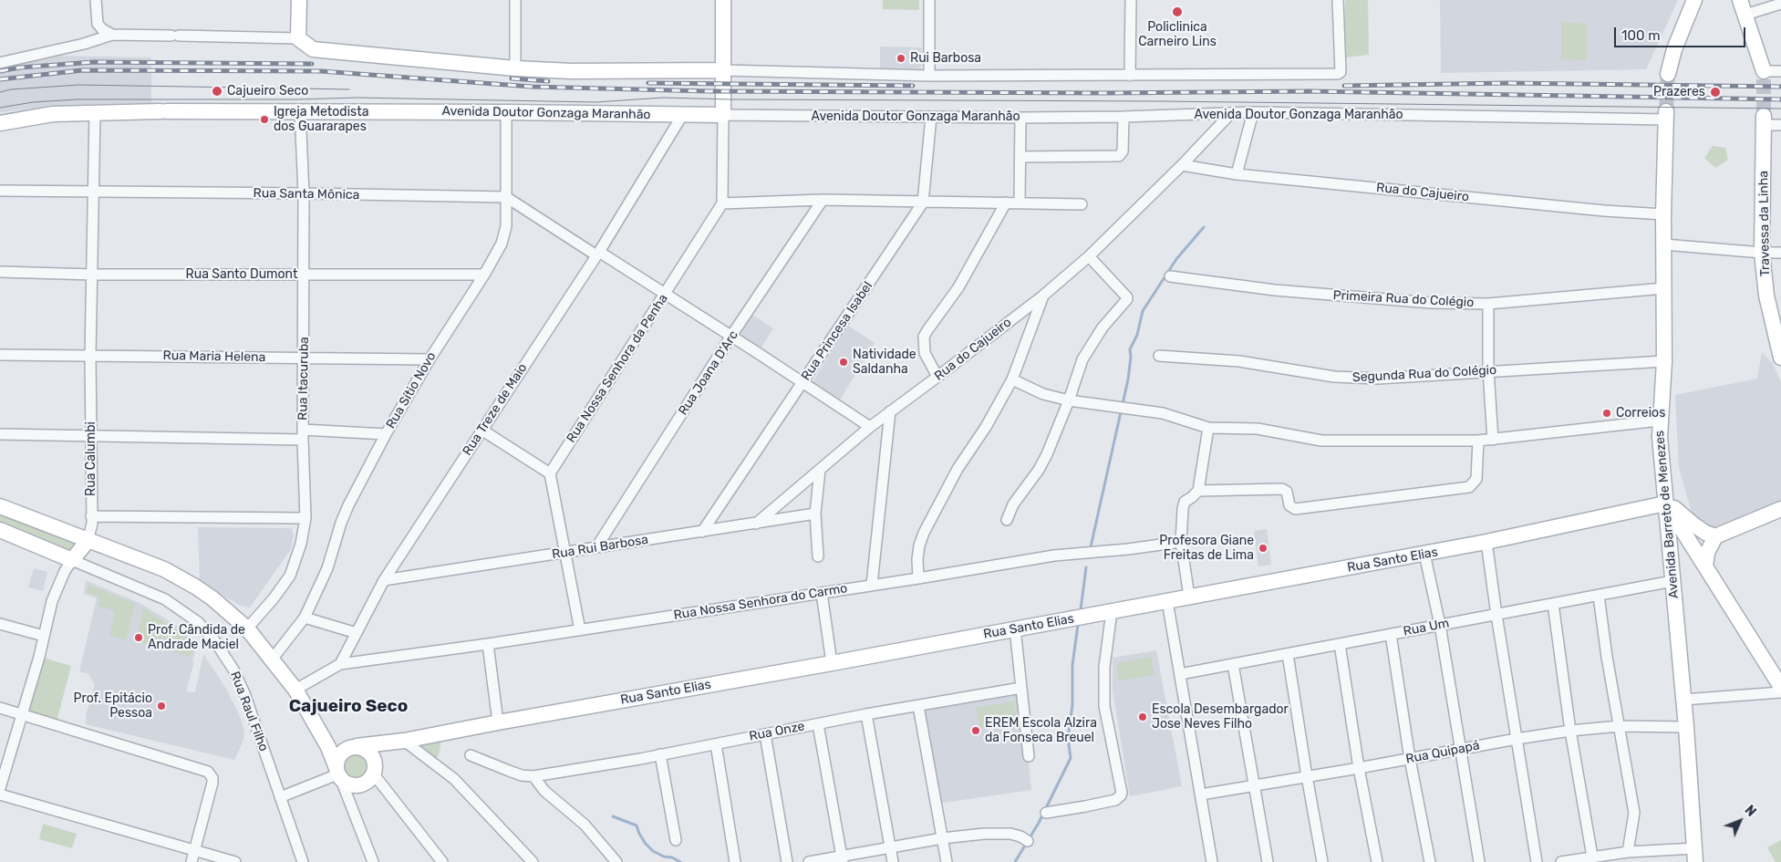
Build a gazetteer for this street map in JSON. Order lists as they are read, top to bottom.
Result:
{
  "streets": {
    "main road": [
      "Avenida Doutor Gonzaga Maranhão",
      "Travessa da Linha",
      "Rua Calumbi",
      "Avenida Barreto de Menezes",
      "Rua Santo Elias",
      "Rua Raul Filho"
    ],
    "street": [
      "Rua do Cajueiro",
      "Rua Santa Mônica",
      "Rua Santo Dumont",
      "Primeira Rua do Colégio",
      "Rua Princesa Isabel",
      "Rua Maria Helena",
      "Rua Nossa Senhora da Penha",
      "Rua Joana D'Arc",
      "Segunda Rua do Colégio",
      "Rua Itacuruba",
      "Rua Sítio Novo",
      "Rua Treze de Maio",
      "Rua Rui Barbosa",
      "Rua Nossa Senhora do Carmo",
      "Rua Um",
      "Rua Onze",
      "Rua Quipapá"
    ]
  },
  "crossings": [
    ["Avenida Doutor Gonzaga Maranhão", "Rua do Cajueiro"],
    ["Avenida Doutor Gonzaga Maranhão", "Rua Princesa Isabel"],
    ["Avenida Doutor Gonzaga Maranhão", "Rua Itacuruba"],
    ["Avenida Doutor Gonzaga Maranhão", "Rua Sítio Novo"],
    ["Avenida Doutor Gonzaga Maranhão", "Rua Treze de Maio"],
    ["Avenida Doutor Gonzaga Maranhão", "Rua Calumbi"],
    ["Avenida Doutor Gonzaga Maranhão", "Avenida Barreto de Menezes"],
    ["Rua do Cajueiro", "Avenida Barreto de Menezes"],
    ["Rua do Cajueiro", "Rua Rui Barbosa"],
    ["Rua Santa Mônica", "Rua Itacuruba"],
    ["Rua Santa Mônica", "Rua Sítio Novo"],
    ["Rua Santa Mônica", "Rua Calumbi"],
    ["Rua Santo Dumont", "Rua Itacuruba"],
    ["Rua Santo Dumont", "Rua Sítio Novo"],
    ["Rua Santo Dumont", "Rua Calumbi"],
    ["Primeira Rua do Colégio", "Avenida Barreto de Menezes"],
    ["Rua Princesa Isabel", "Rua Rui Barbosa"],
    ["Rua Maria Helena", "Rua Itacuruba"],
    ["Rua Maria Helena", "Rua Sítio Novo"],
    ["Rua Maria Helena", "Rua Calumbi"],
    ["Rua Joana D'Arc", "Rua Rui Barbosa"],
    ["Segunda Rua do Colégio", "Avenida Barreto de Menezes"],
    ["Rua Treze de Maio", "Rua Rui Barbosa"],
    ["Rua Treze de Maio", "Rua Nossa Senhora do Carmo"],
    ["Rua Calumbi", "Rua Raul Filho"],
    ["Avenida Barreto de Menezes", "Rua Santo Elias"],
    ["Avenida Barreto de Menezes", "Rua Um"],
    ["Avenida Barreto de Menezes", "Rua Quipapá"]
  ],
  "districts": ["Cajueiro Seco"],
  "places": [
    "Policlinica Carneiro Lins",
    "Rui Barbosa",
    "Cajueiro Seco",
    "Prazeres",
    "Igreja Metodista dos Guararapes",
    "Natividade Saldanha",
    "Correios",
    "Profesora Giane Freitas de Lima",
    "Prof. Cândida de Andrade Maciel",
    "Prof. Epitácio Pessoa",
    "Escola Desembargador Jose Neves Filho",
    "EREM Escola Alzira da Fonseca Breuel"
  ],
  "scale_bar": "100 m",
  "north": "top right"
}
